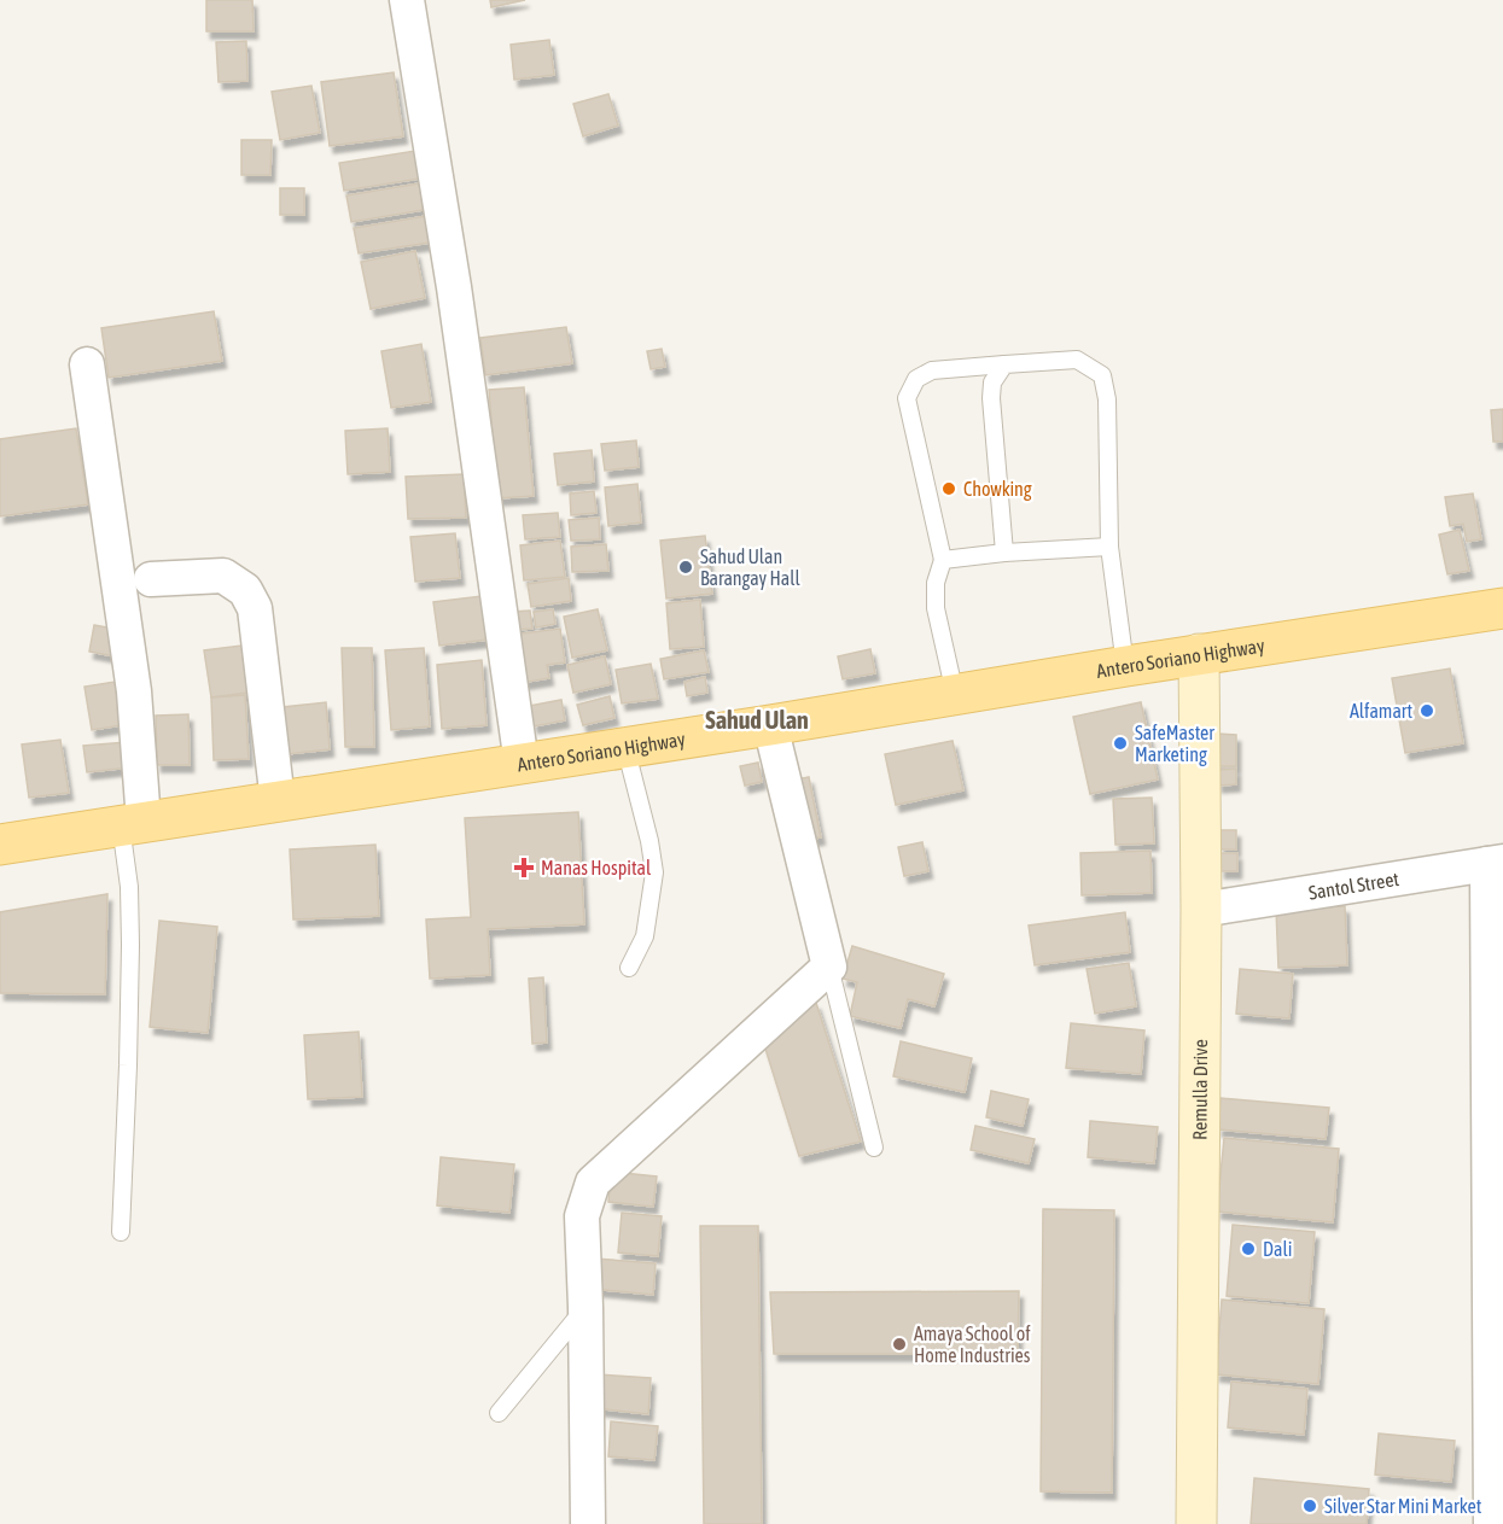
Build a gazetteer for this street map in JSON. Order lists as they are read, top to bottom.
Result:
{
  "streets": {
    "main road": ["Antero Soriano Highway", "Remulla Drive"],
    "street": ["Santol Street"]
  },
  "crossings": [
    ["Antero Soriano Highway", "Remulla Drive"],
    ["Santol Street", "Remulla Drive"]
  ],
  "districts": ["Sahud Ulan"],
  "places": {
    "other": [
      "Chowking",
      "Sahud Ulan Barangay Hall",
      "Alfamart",
      "SafeMaster Marketing",
      "Dali",
      "Amaya School of Home Industries",
      "Silver Star Mini Market"
    ],
    "health": ["Manas Hospital"]
  }
}
